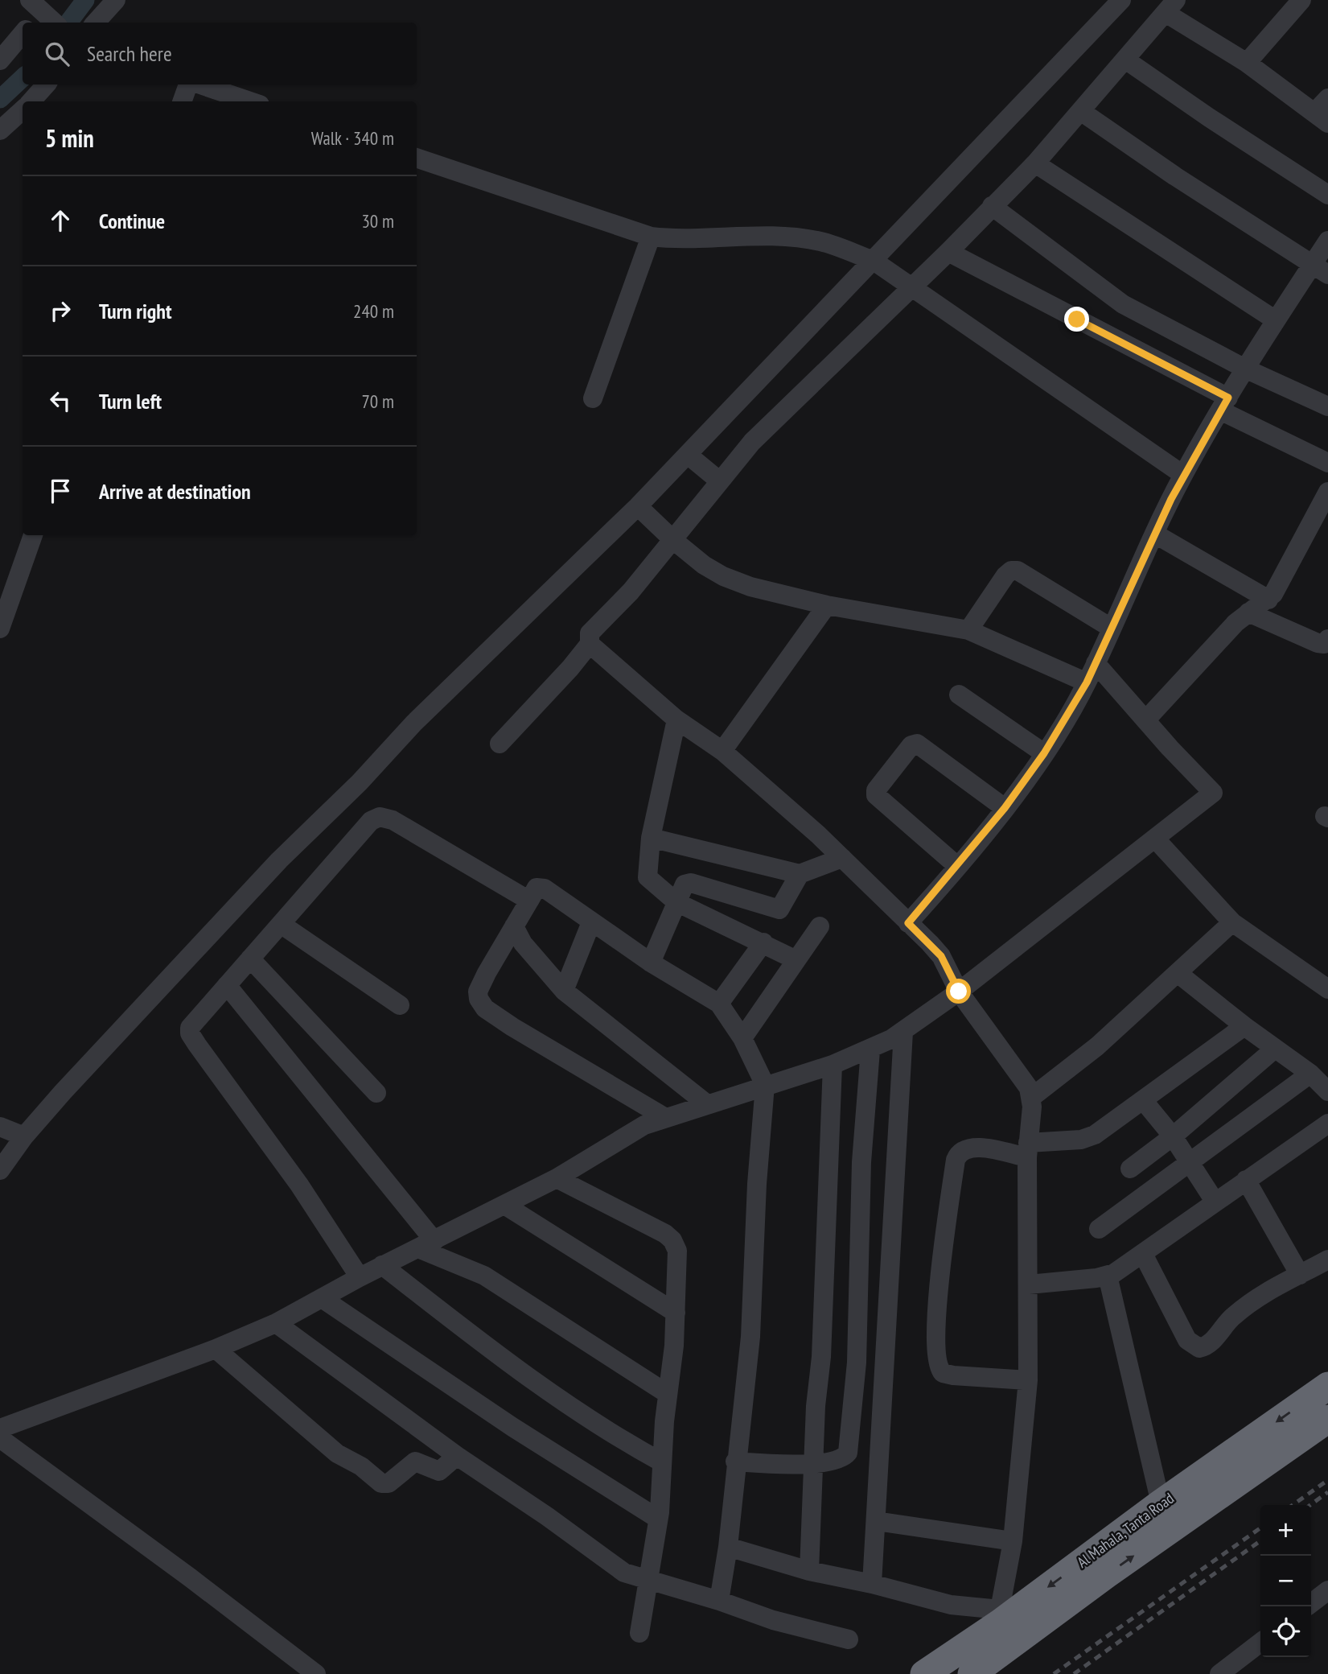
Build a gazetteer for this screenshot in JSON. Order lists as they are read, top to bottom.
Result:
{
  "streets": {
    "highway": ["Al Mahala, Tanta Road"]
  },
  "page": {
    "search": "Search here",
    "heading": ["5 min", "Walk · 340 m"],
    "list": [
      ["Continue", "30 m"],
      ["Turn right", "240 m"],
      ["Turn left", "70 m"],
      "Arrive at destination"
    ],
    "map_buttons": ["+", "−"]
  }
}
